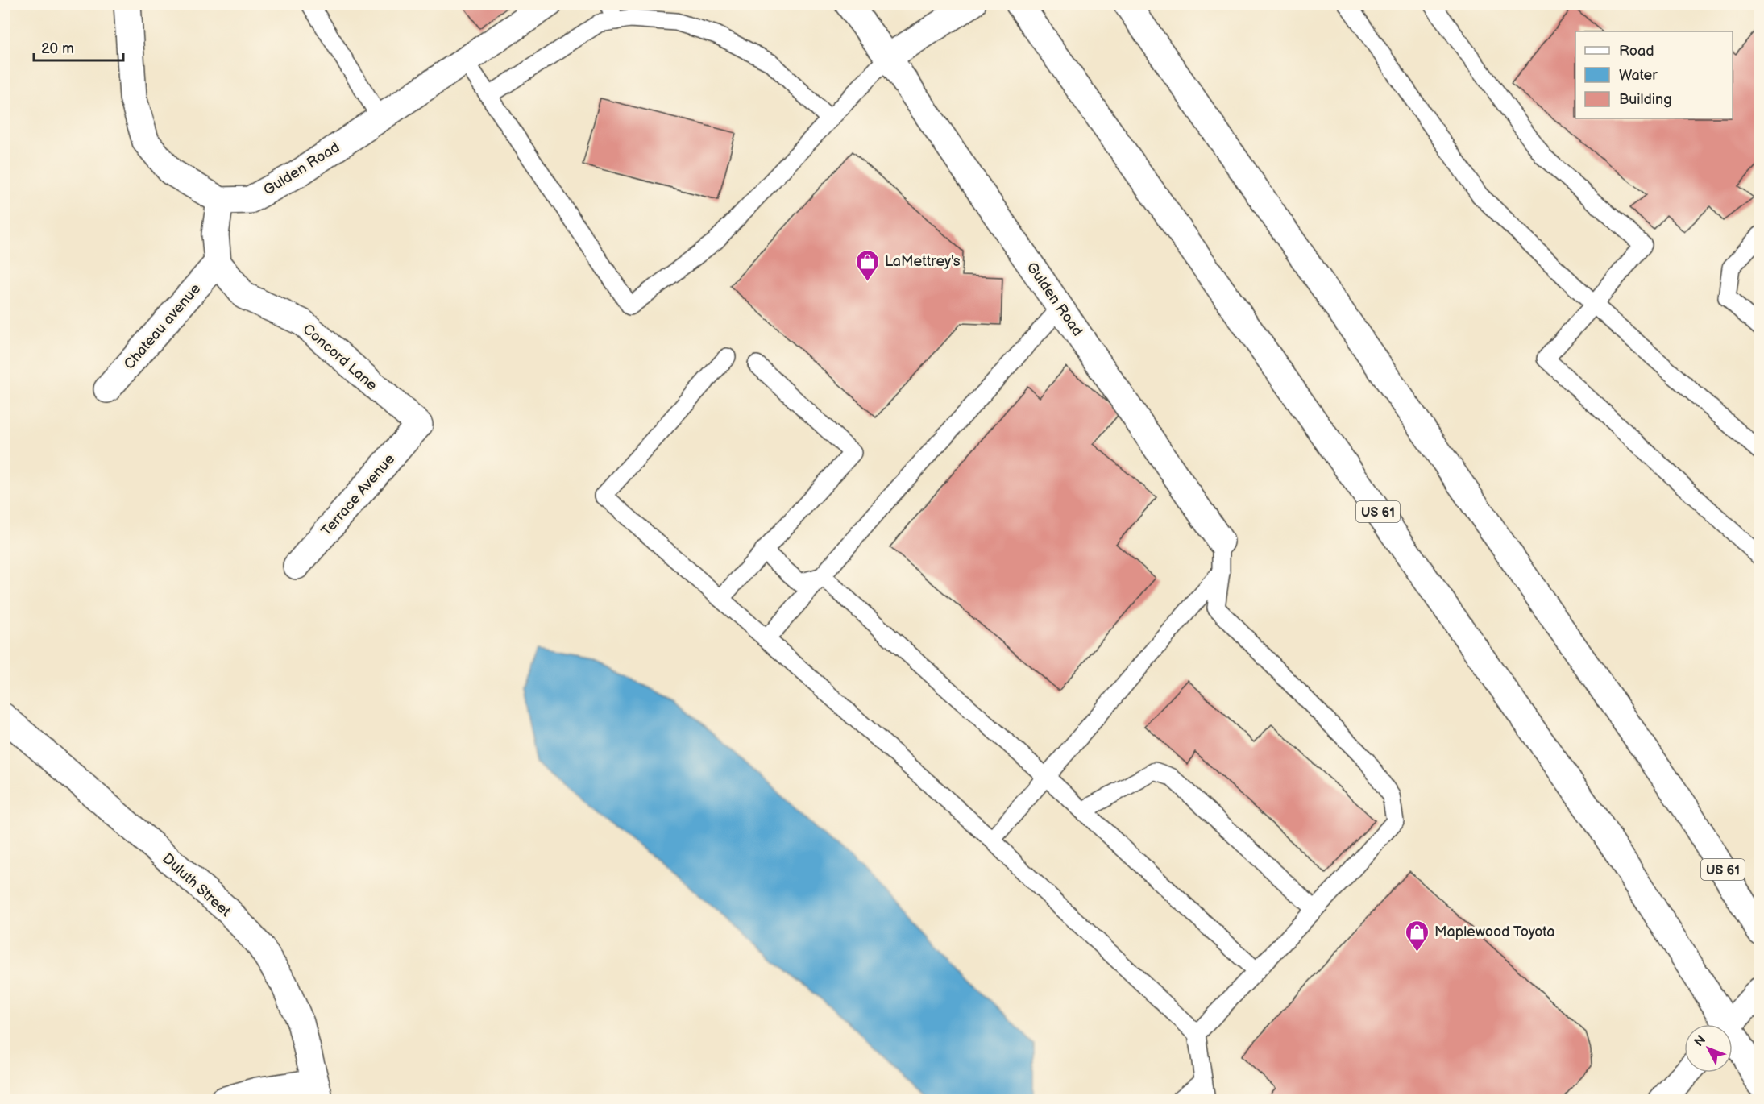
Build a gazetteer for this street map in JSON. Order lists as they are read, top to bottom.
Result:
{
  "streets": {
    "street": [
      "Gulden Road",
      "Chateau avenue",
      "Concord Lane",
      "Terrace Avenue",
      "US 61",
      "Duluth Street"
    ]
  },
  "crossings": [
    ["Chateau avenue", "Concord Lane"],
    ["Concord Lane", "Terrace Avenue"]
  ],
  "places": {
    "shop": ["LaMettrey's", "Maplewood Toyota"]
  },
  "legend": ["Road", "Water", "Building"],
  "scale_bar": "20 m",
  "north": "top left"
}
